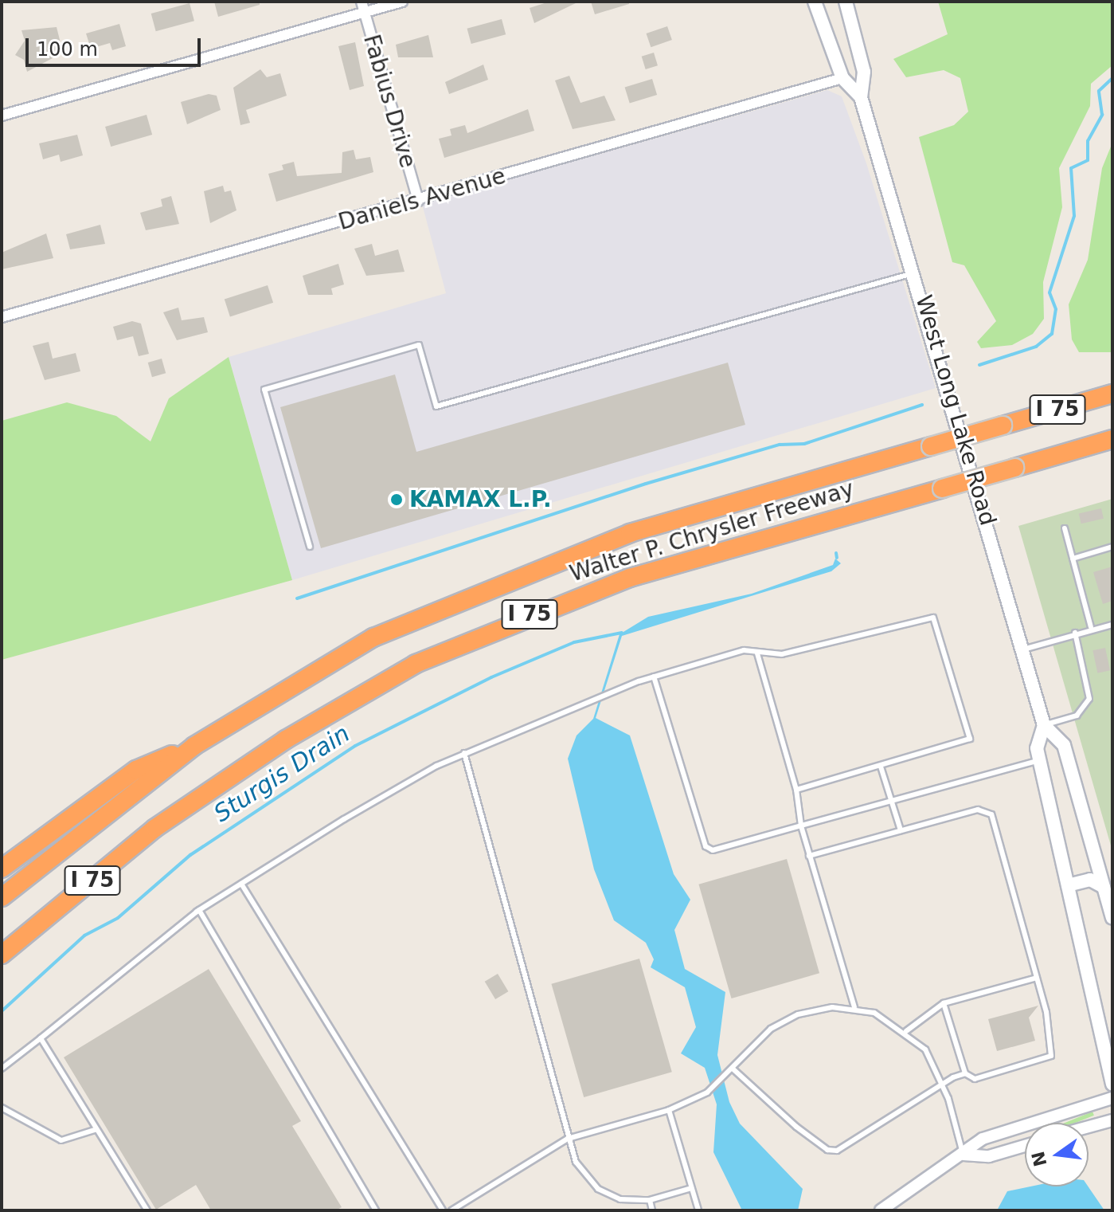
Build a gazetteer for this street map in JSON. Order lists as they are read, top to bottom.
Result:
{
  "streets": {
    "highway": ["I 75", "Walter P. Chrysler Freeway"],
    "main road": ["West Long Lake Road"],
    "street": ["Fabius Drive", "Daniels Avenue"]
  },
  "crossings": [
    ["Fabius Drive", "Daniels Avenue"],
    ["Daniels Avenue", "West Long Lake Road"]
  ],
  "water": ["Sturgis Drain"],
  "places": ["KAMAX L.P."],
  "scale_bar": "100 m",
  "north": "left"
}
